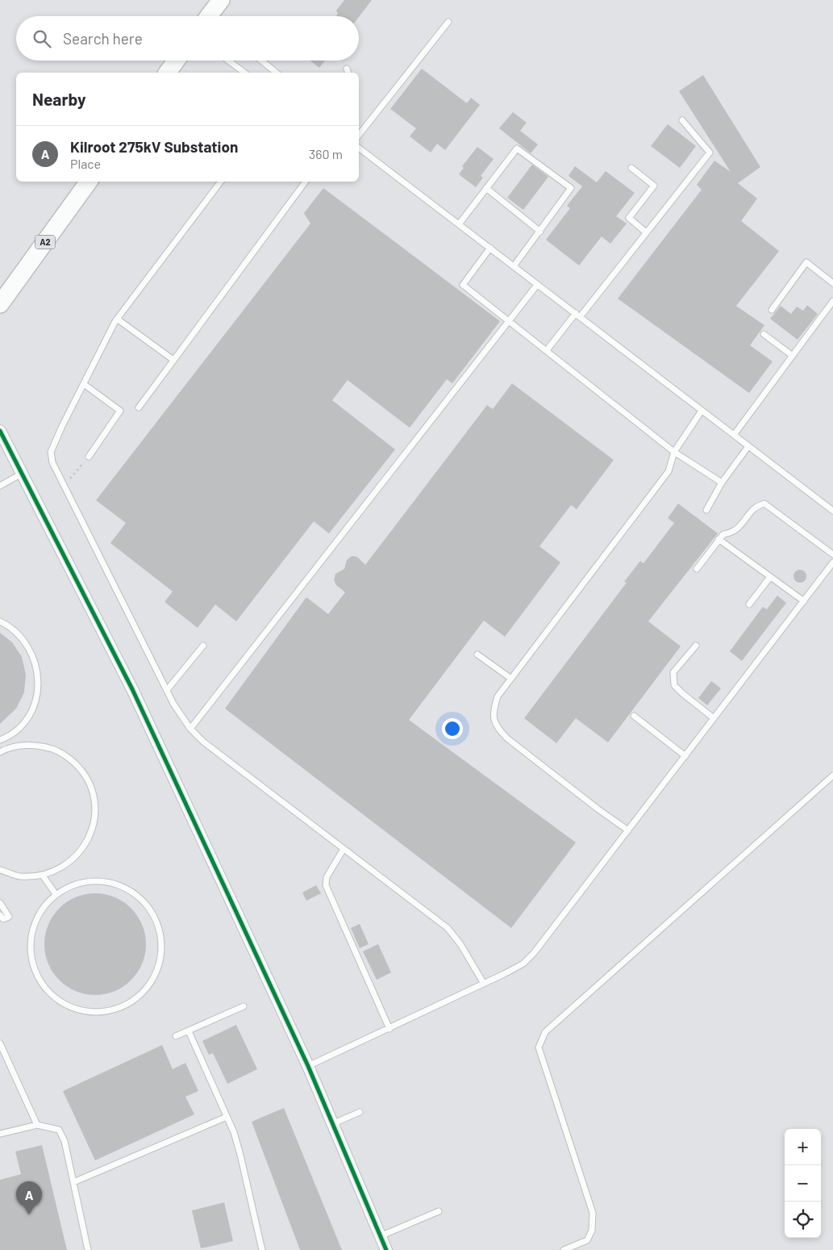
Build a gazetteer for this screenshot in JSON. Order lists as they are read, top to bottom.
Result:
{
  "streets": {
    "main road": ["A2"]
  },
  "page": {
    "search": "Search here",
    "heading": "Nearby",
    "list": [
      {
        "mark": "A",
        "name": "Kilroot 275kV Substation",
        "note": "Place",
        "value": "360 m"
      }
    ],
    "map_buttons": ["+", "−"],
    "pins": "A"
  }
}
